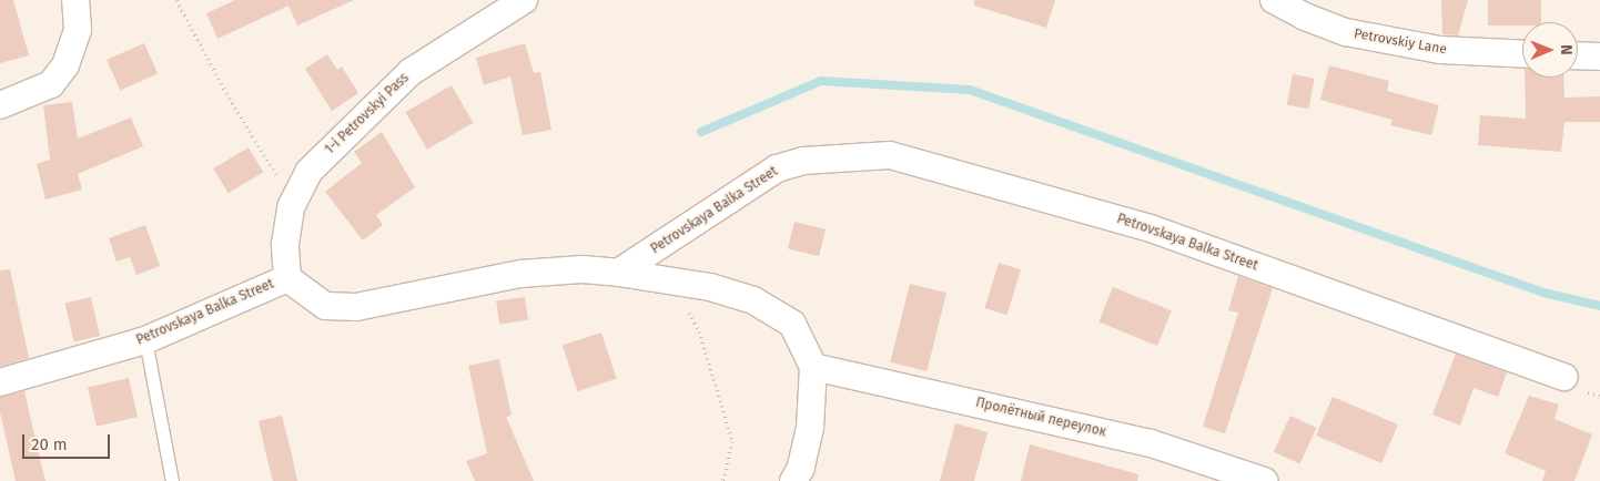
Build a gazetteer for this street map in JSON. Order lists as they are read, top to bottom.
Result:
{
  "streets": {
    "street": [
      "Petrovskiy Lane",
      "1-i Petrovskyi Pass",
      "Petrovskaya Balka Street",
      "Пролётный переулок"
    ]
  },
  "crossings": [
    ["1-i Petrovskyi Pass", "Petrovskaya Balka Street"]
  ],
  "scale_bar": "20 m",
  "north": "right"
}
